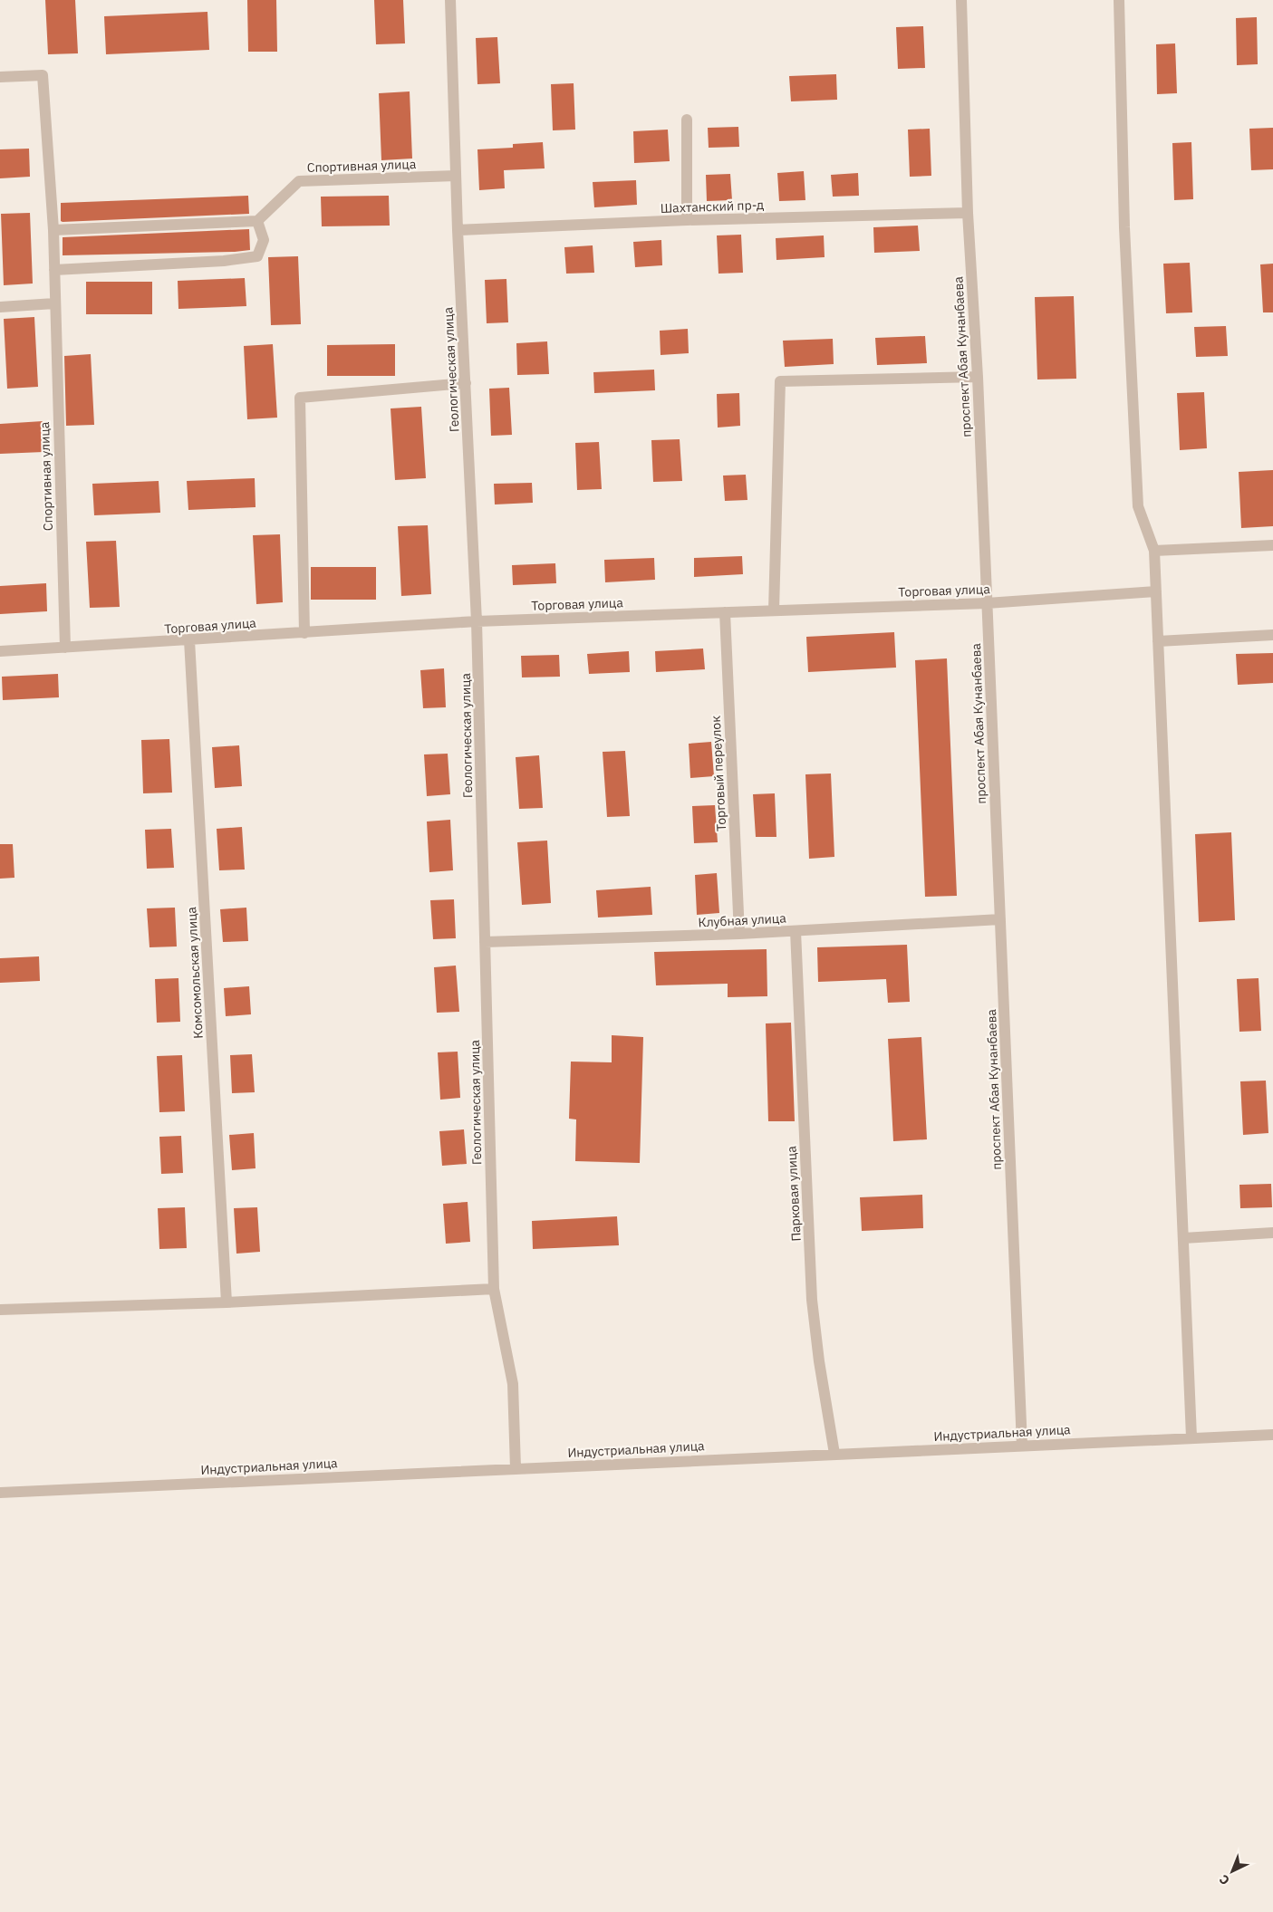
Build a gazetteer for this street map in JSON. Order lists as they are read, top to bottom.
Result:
{
  "streets": {
    "street": [
      "Спортивная улица",
      "Шахтанский пр-д",
      "проспект Абая Кунанбаева",
      "Геологическая улица",
      "Торговая улица",
      "Торговый переулок",
      "Клубная улица",
      "Комсомольская улица",
      "Парковая улица",
      "Индустриальная улица"
    ]
  },
  "crossings": [
    ["Спортивная улица", "Геологическая улица"],
    ["Спортивная улица", "Торговая улица"],
    ["Шахтанский пр-д", "проспект Абая Кунанбаева"],
    ["Шахтанский пр-д", "Геологическая улица"],
    ["проспект Абая Кунанбаева", "Торговая улица"],
    ["проспект Абая Кунанбаева", "Клубная улица"],
    ["проспект Абая Кунанбаева", "Индустриальная улица"],
    ["Геологическая улица", "Торговая улица"],
    ["Геологическая улица", "Клубная улица"],
    ["Геологическая улица", "Индустриальная улица"],
    ["Торговая улица", "Торговый переулок"],
    ["Торговая улица", "Комсомольская улица"],
    ["Торговый переулок", "Клубная улица"],
    ["Клубная улица", "Парковая улица"],
    ["Парковая улица", "Индустриальная улица"]
  ],
  "north": "bottom left"
}
